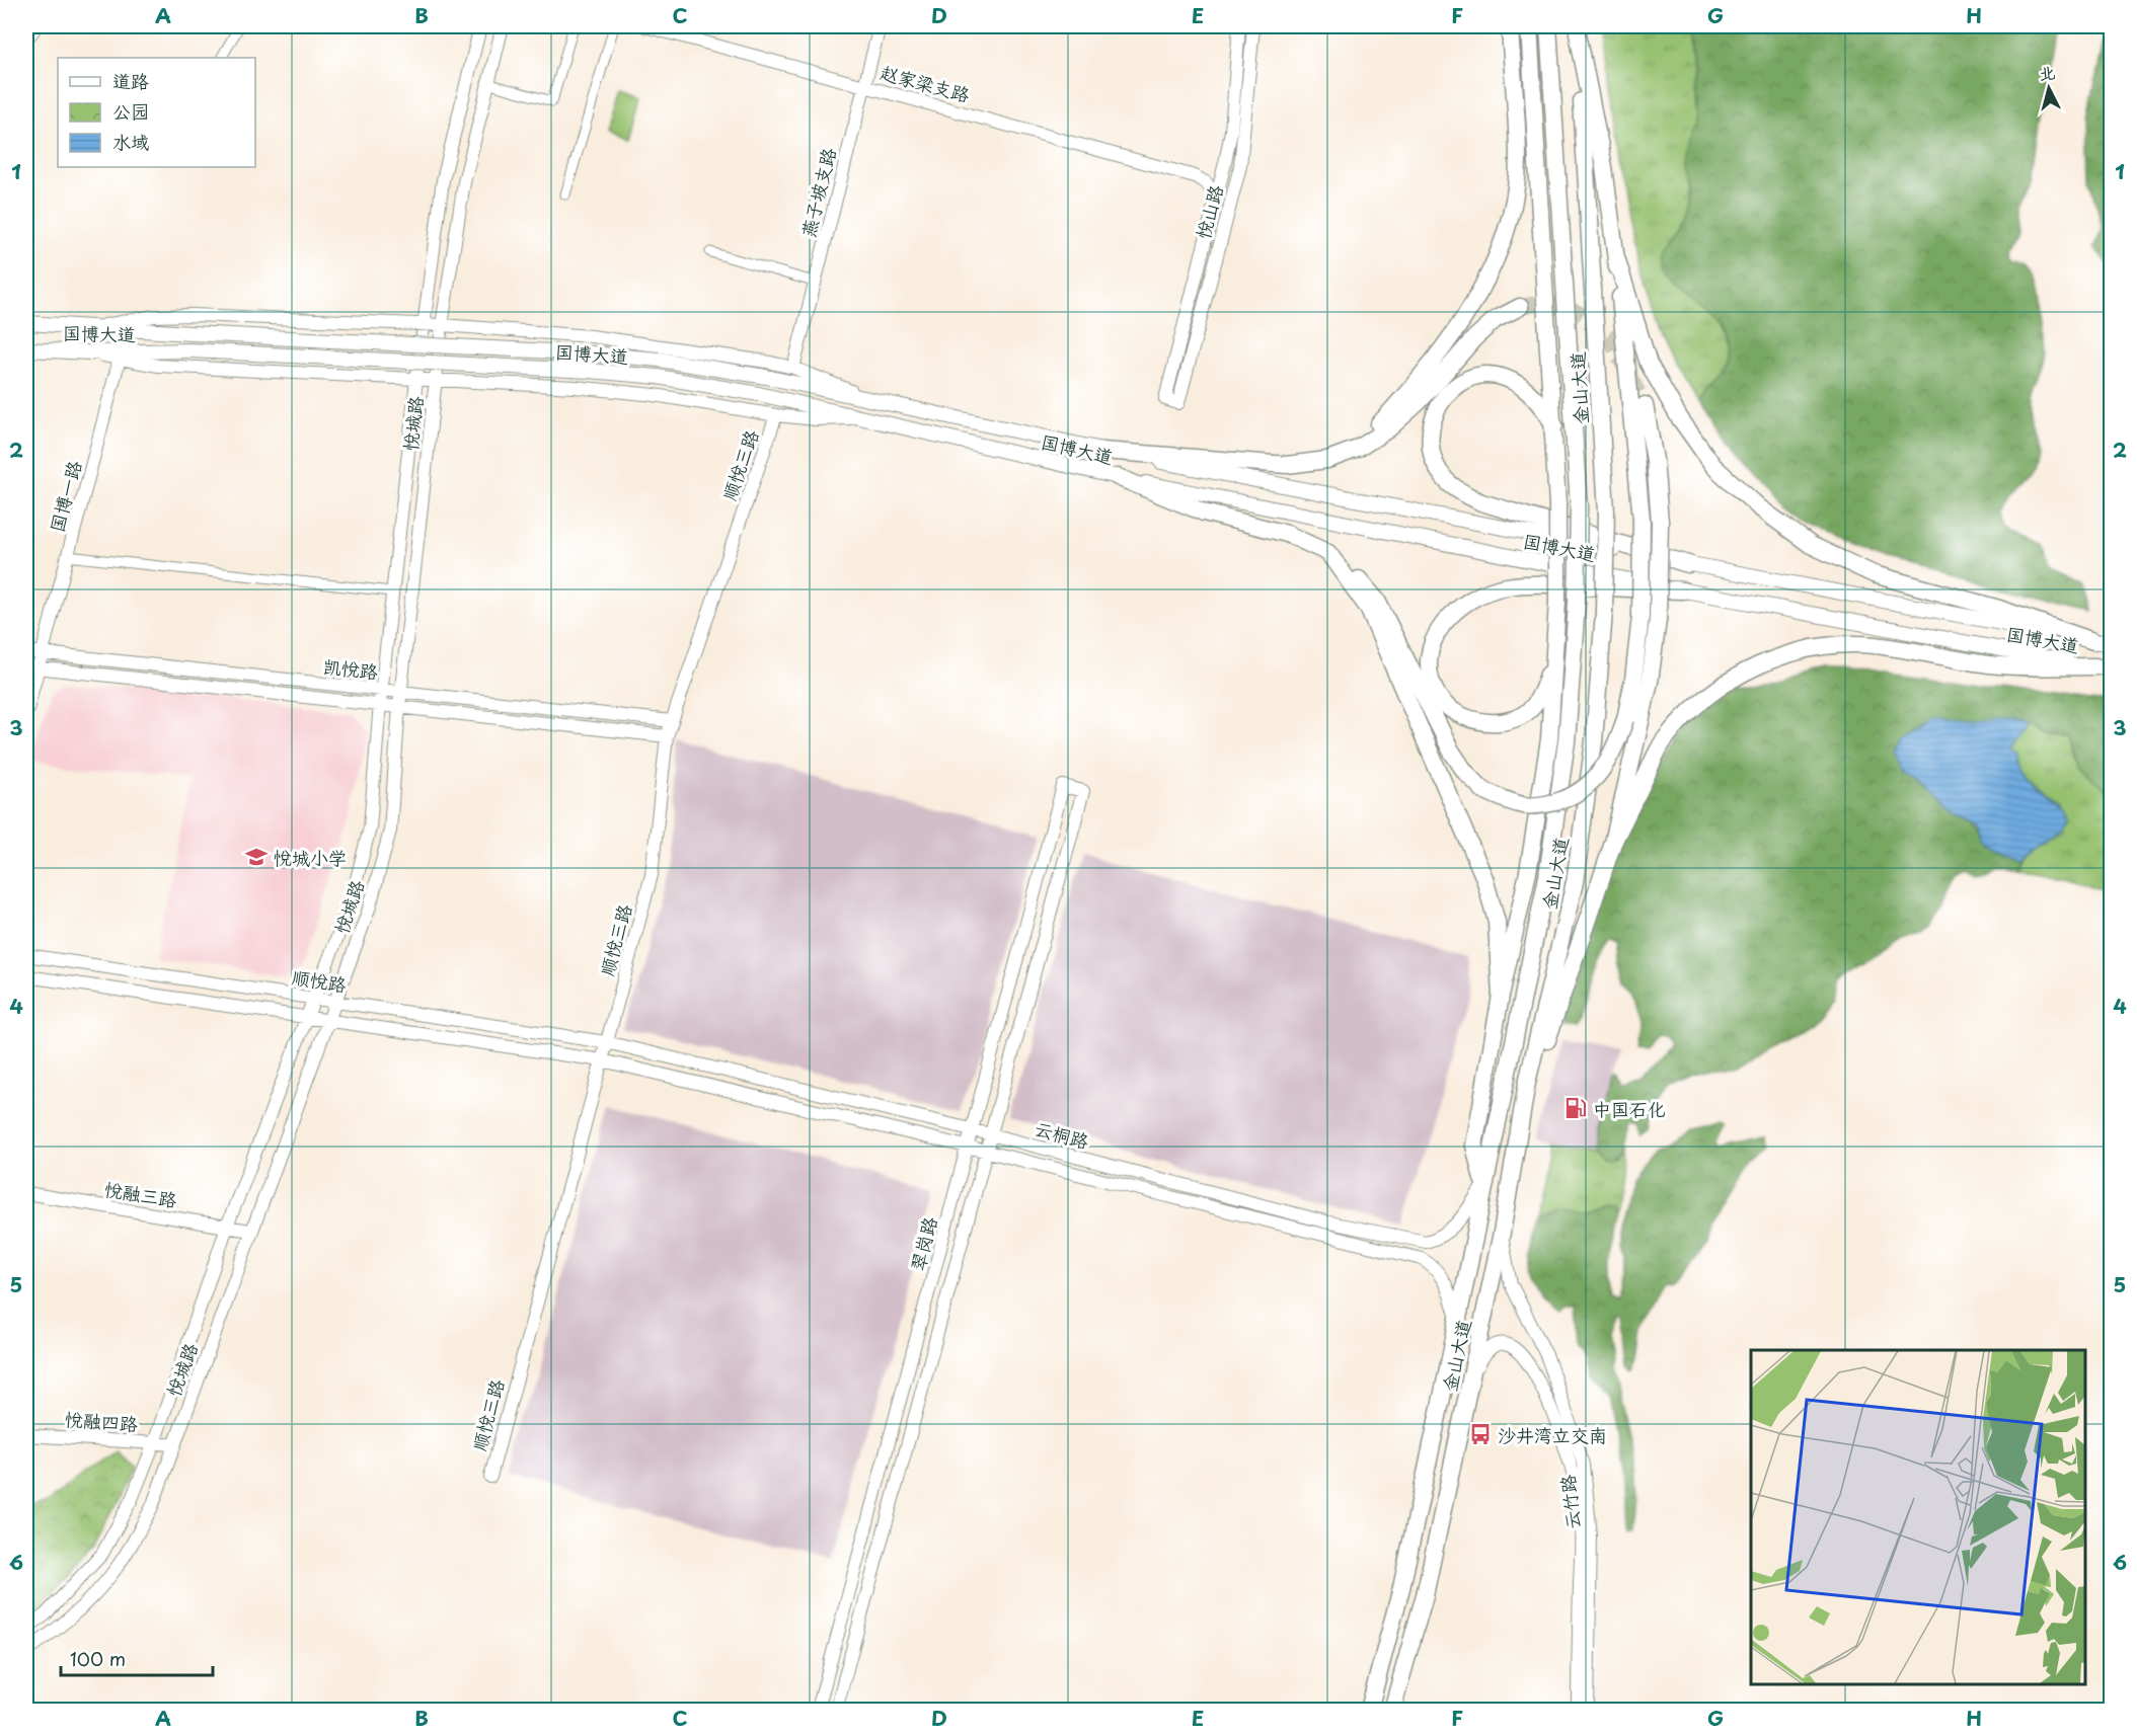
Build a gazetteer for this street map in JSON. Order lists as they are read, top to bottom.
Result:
{
  "streets": {
    "highway": ["金山大道"],
    "main road": [
      "赵家梁支路",
      "燕子坡支路",
      "悦山路",
      "国博大道",
      "悦城路",
      "顺悦三路",
      "国博一路",
      "凯悦路",
      "顺悦路",
      "云桐路",
      "悦融三路",
      "翠岗路",
      "悦融四路",
      "云竹路"
    ]
  },
  "crossings": [
    ["赵家梁支路", "燕子坡支路"],
    ["金山大道", "云桐路"],
    ["金山大道", "云竹路"],
    ["悦城路", "凯悦路"],
    ["悦城路", "顺悦路"],
    ["悦城路", "悦融三路"],
    ["悦城路", "悦融四路"],
    ["顺悦三路", "凯悦路"],
    ["顺悦三路", "顺悦路"],
    ["顺悦三路", "云桐路"],
    ["国博一路", "凯悦路"],
    ["顺悦路", "云桐路"],
    ["云桐路", "翠岗路"]
  ],
  "places": {
    "school or university": ["悦城小学"],
    "fuel station": ["中国石化"],
    "bus stop": ["沙井湾立交南"]
  },
  "legend": ["道路", "公园", "水域"],
  "scale_bar": "100 m",
  "north": "top",
  "grid": {
    "columns": [
      "A",
      "B",
      "C",
      "D",
      "E",
      "F",
      "G",
      "H"
    ],
    "rows": [
      "1",
      "2",
      "3",
      "4",
      "5",
      "6"
    ]
  }
}
